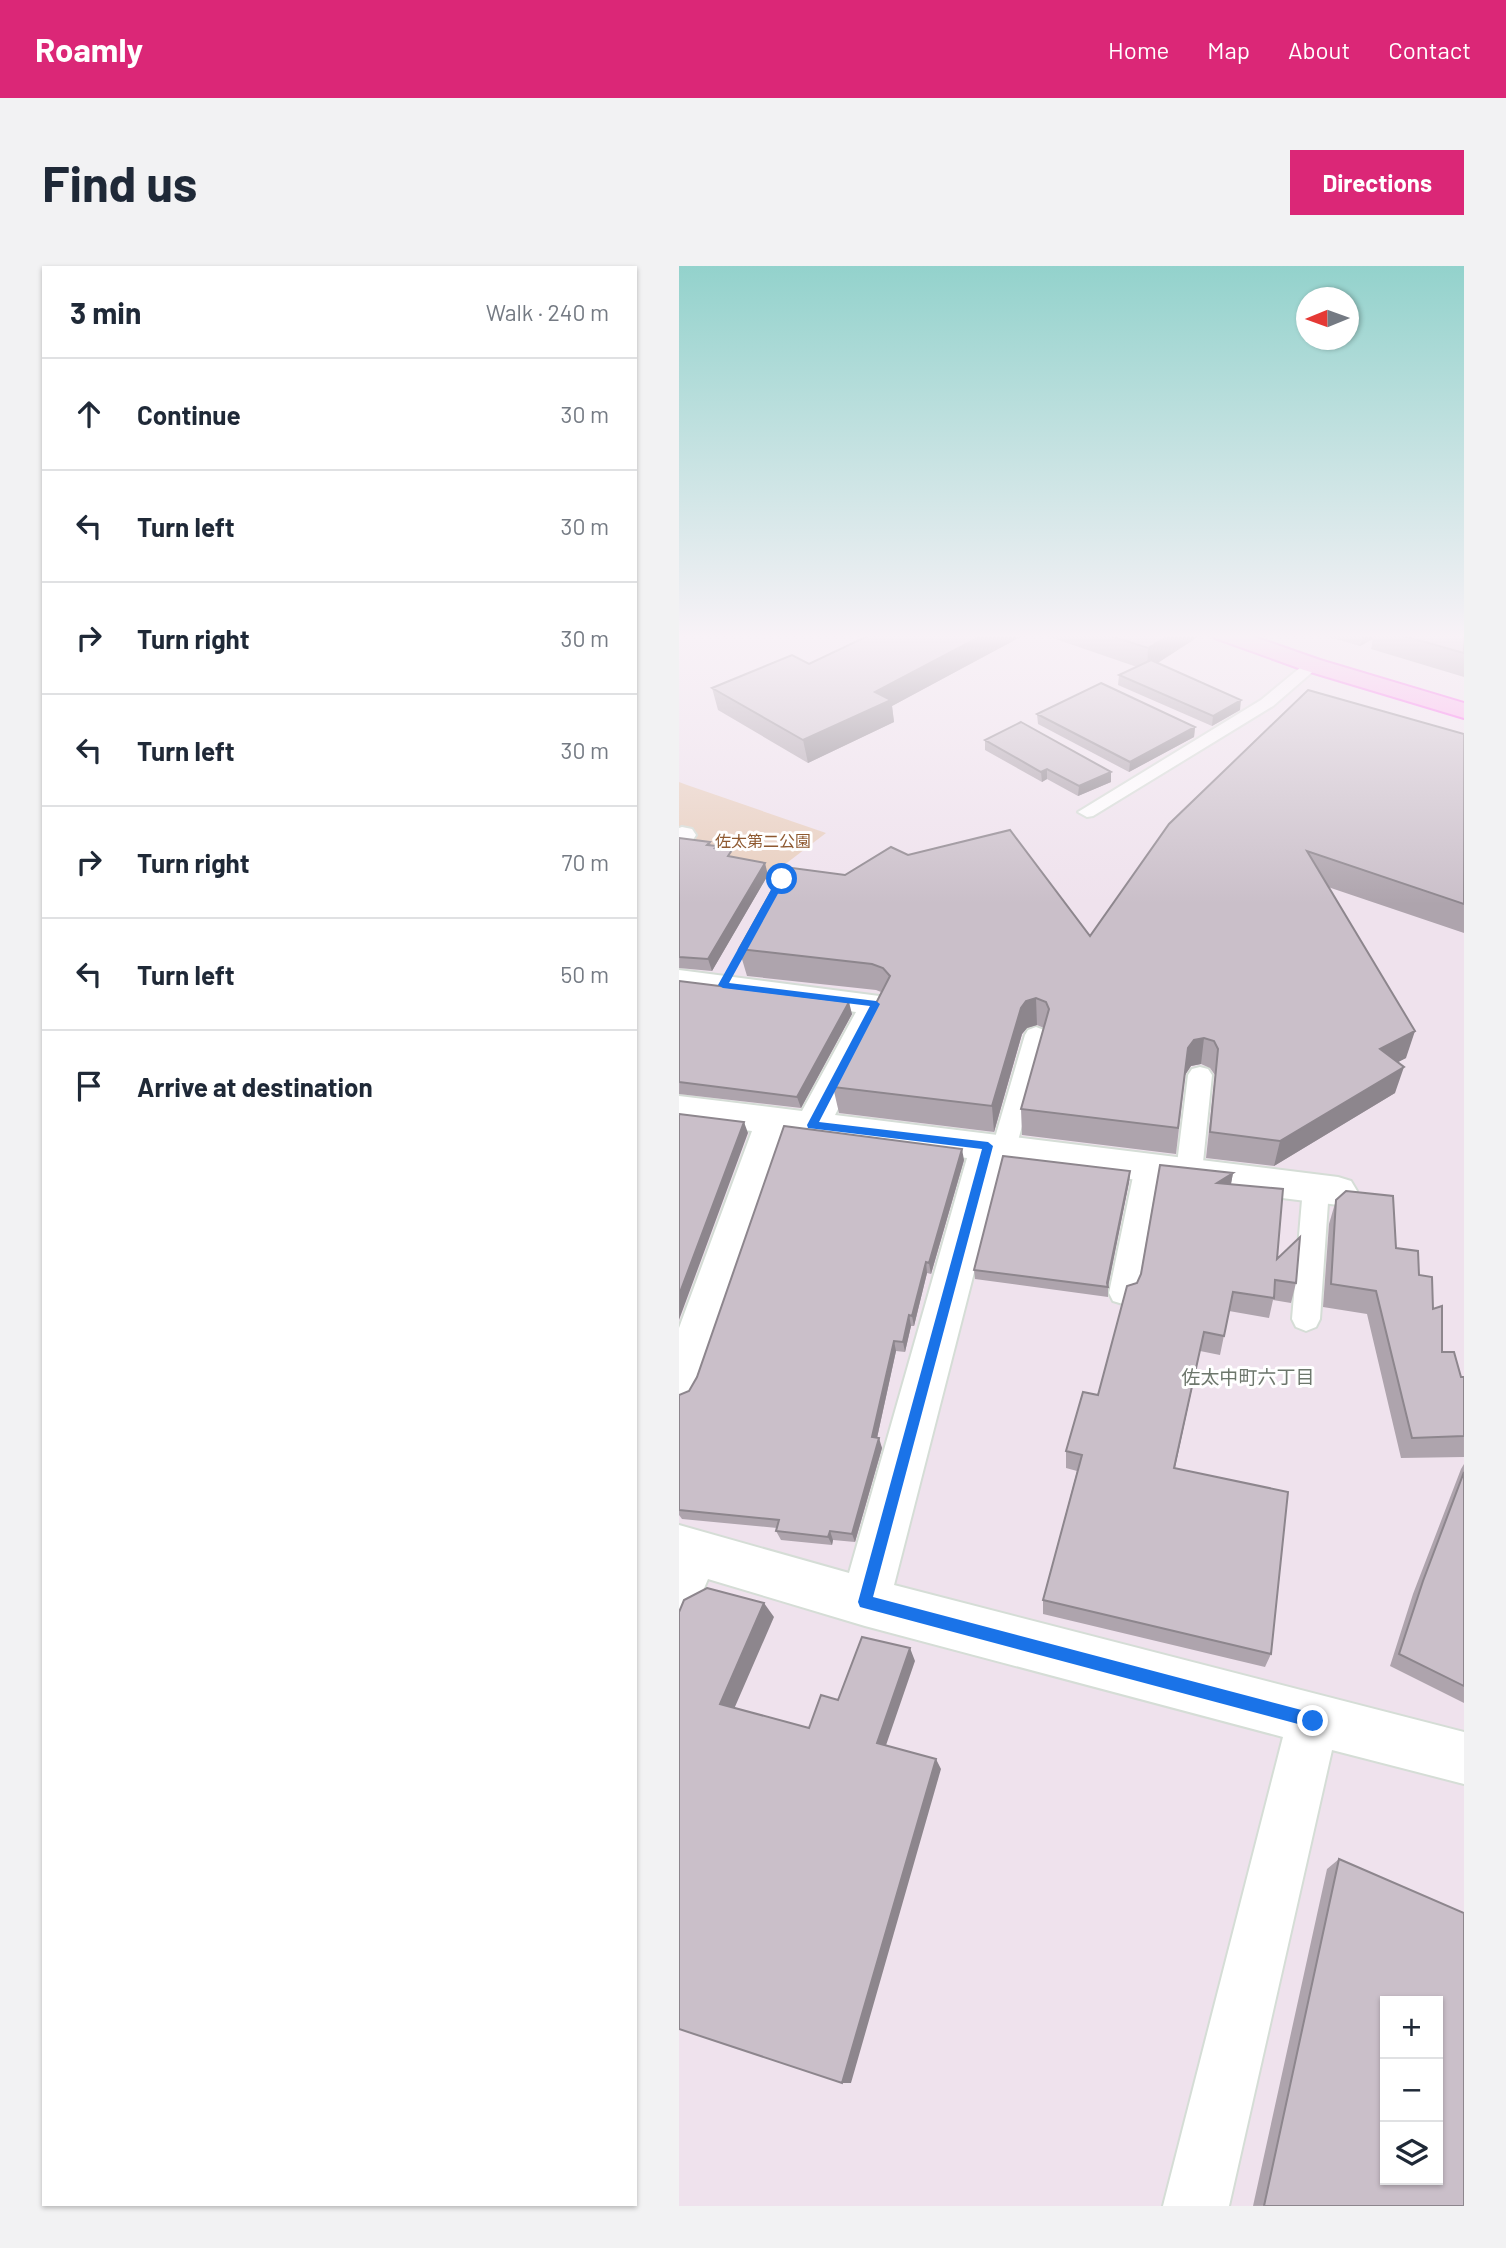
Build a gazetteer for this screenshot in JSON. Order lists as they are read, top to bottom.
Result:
{
  "districts": ["佐太中町六丁目"],
  "parks": ["佐太第二公園"],
  "north": "left",
  "page": {
    "header": "Roamly",
    "nav": [
      "Home",
      "Map",
      "About",
      "Contact"
    ],
    "buttons": "Directions",
    "title": "Find us",
    "heading": ["3 min", "Walk · 240 m"],
    "list": [
      ["Continue", "30 m"],
      ["Turn left", "30 m"],
      ["Turn right", "30 m"],
      ["Turn left", "30 m"],
      ["Turn right", "70 m"],
      ["Turn left", "50 m"],
      "Arrive at destination"
    ],
    "map_buttons": ["+", "−"]
  }
}
